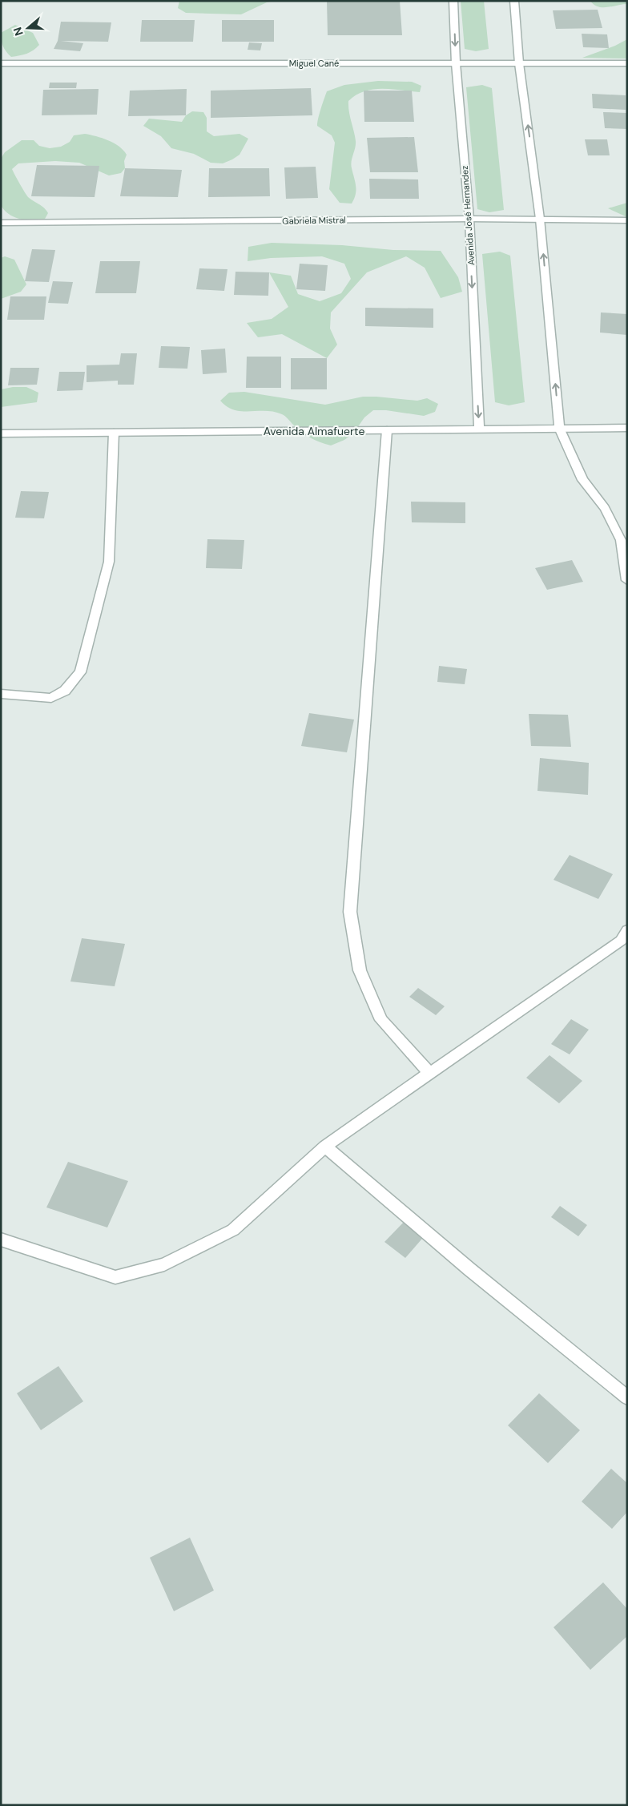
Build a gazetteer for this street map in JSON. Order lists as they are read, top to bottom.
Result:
{
  "streets": {
    "street": [
      "Miguel Cané",
      "Avenida José Hernandez",
      "Gabriela Mistral",
      "Avenida Almafuerte"
    ]
  },
  "crossings": [
    ["Miguel Cané", "Avenida José Hernandez"],
    ["Avenida José Hernandez", "Gabriela Mistral"],
    ["Avenida José Hernandez", "Avenida Almafuerte"]
  ],
  "north": "left"
}
